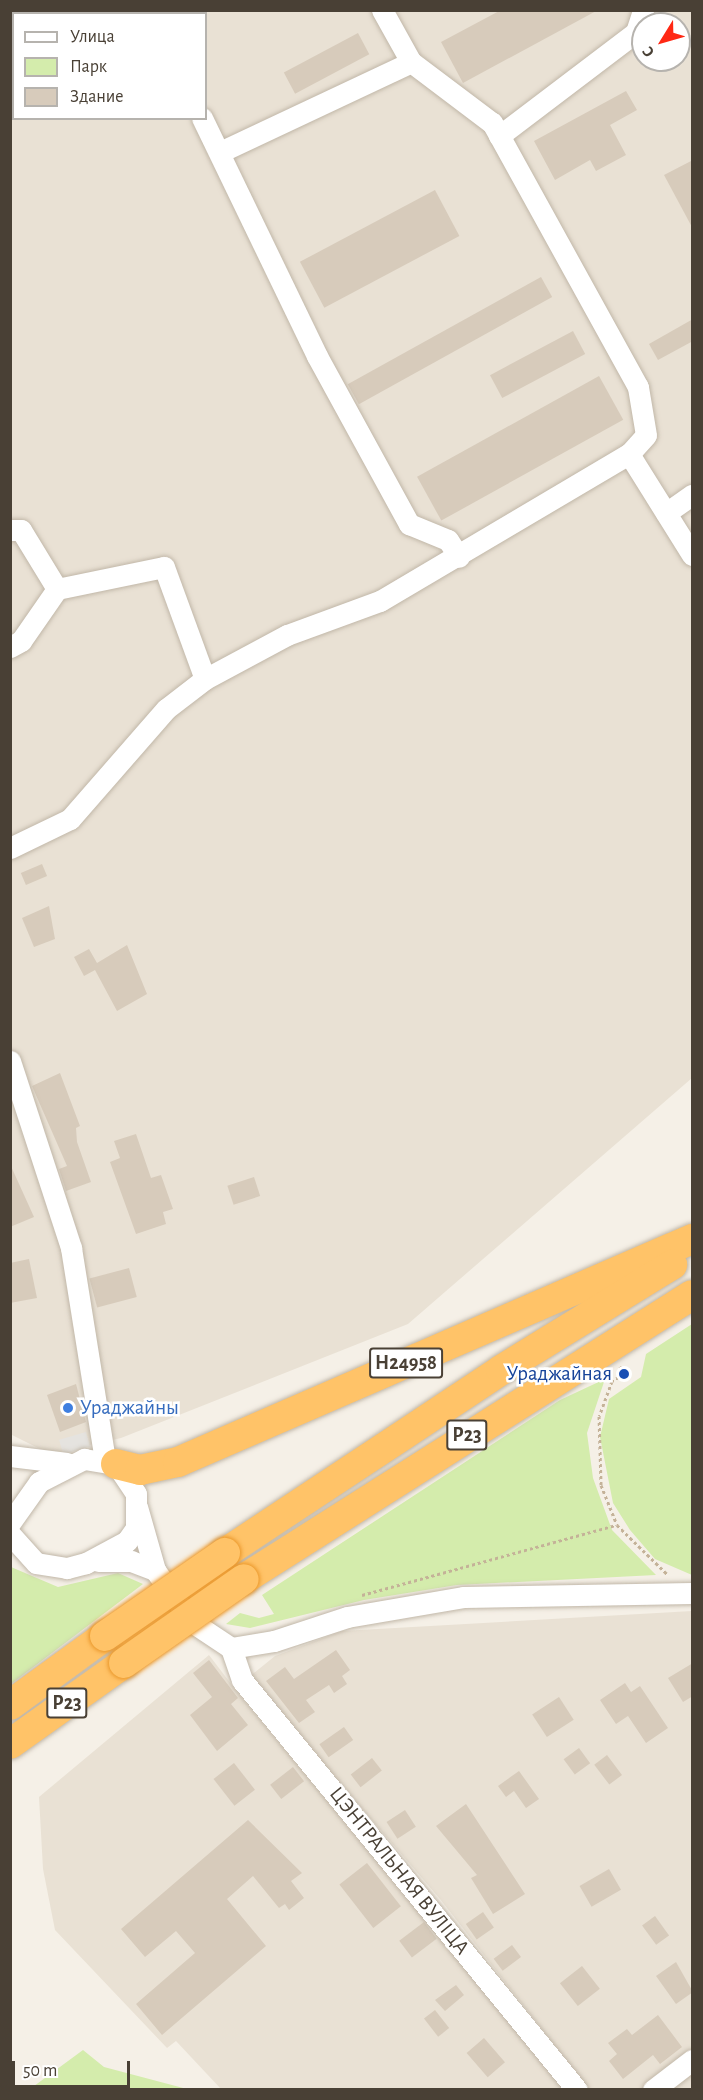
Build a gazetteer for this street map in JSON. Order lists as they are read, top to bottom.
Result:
{
  "streets": {
    "highway": ["Н24958", "Р23"],
    "street": ["ЦЭНТРАЛЬНАЯ ВУЛІЦА"]
  },
  "places": ["Ураджайная", "Ураджайны"],
  "legend": ["Улица", "Парк", "Здание"],
  "scale_bar": "50 m",
  "north": "bottom left"
}
